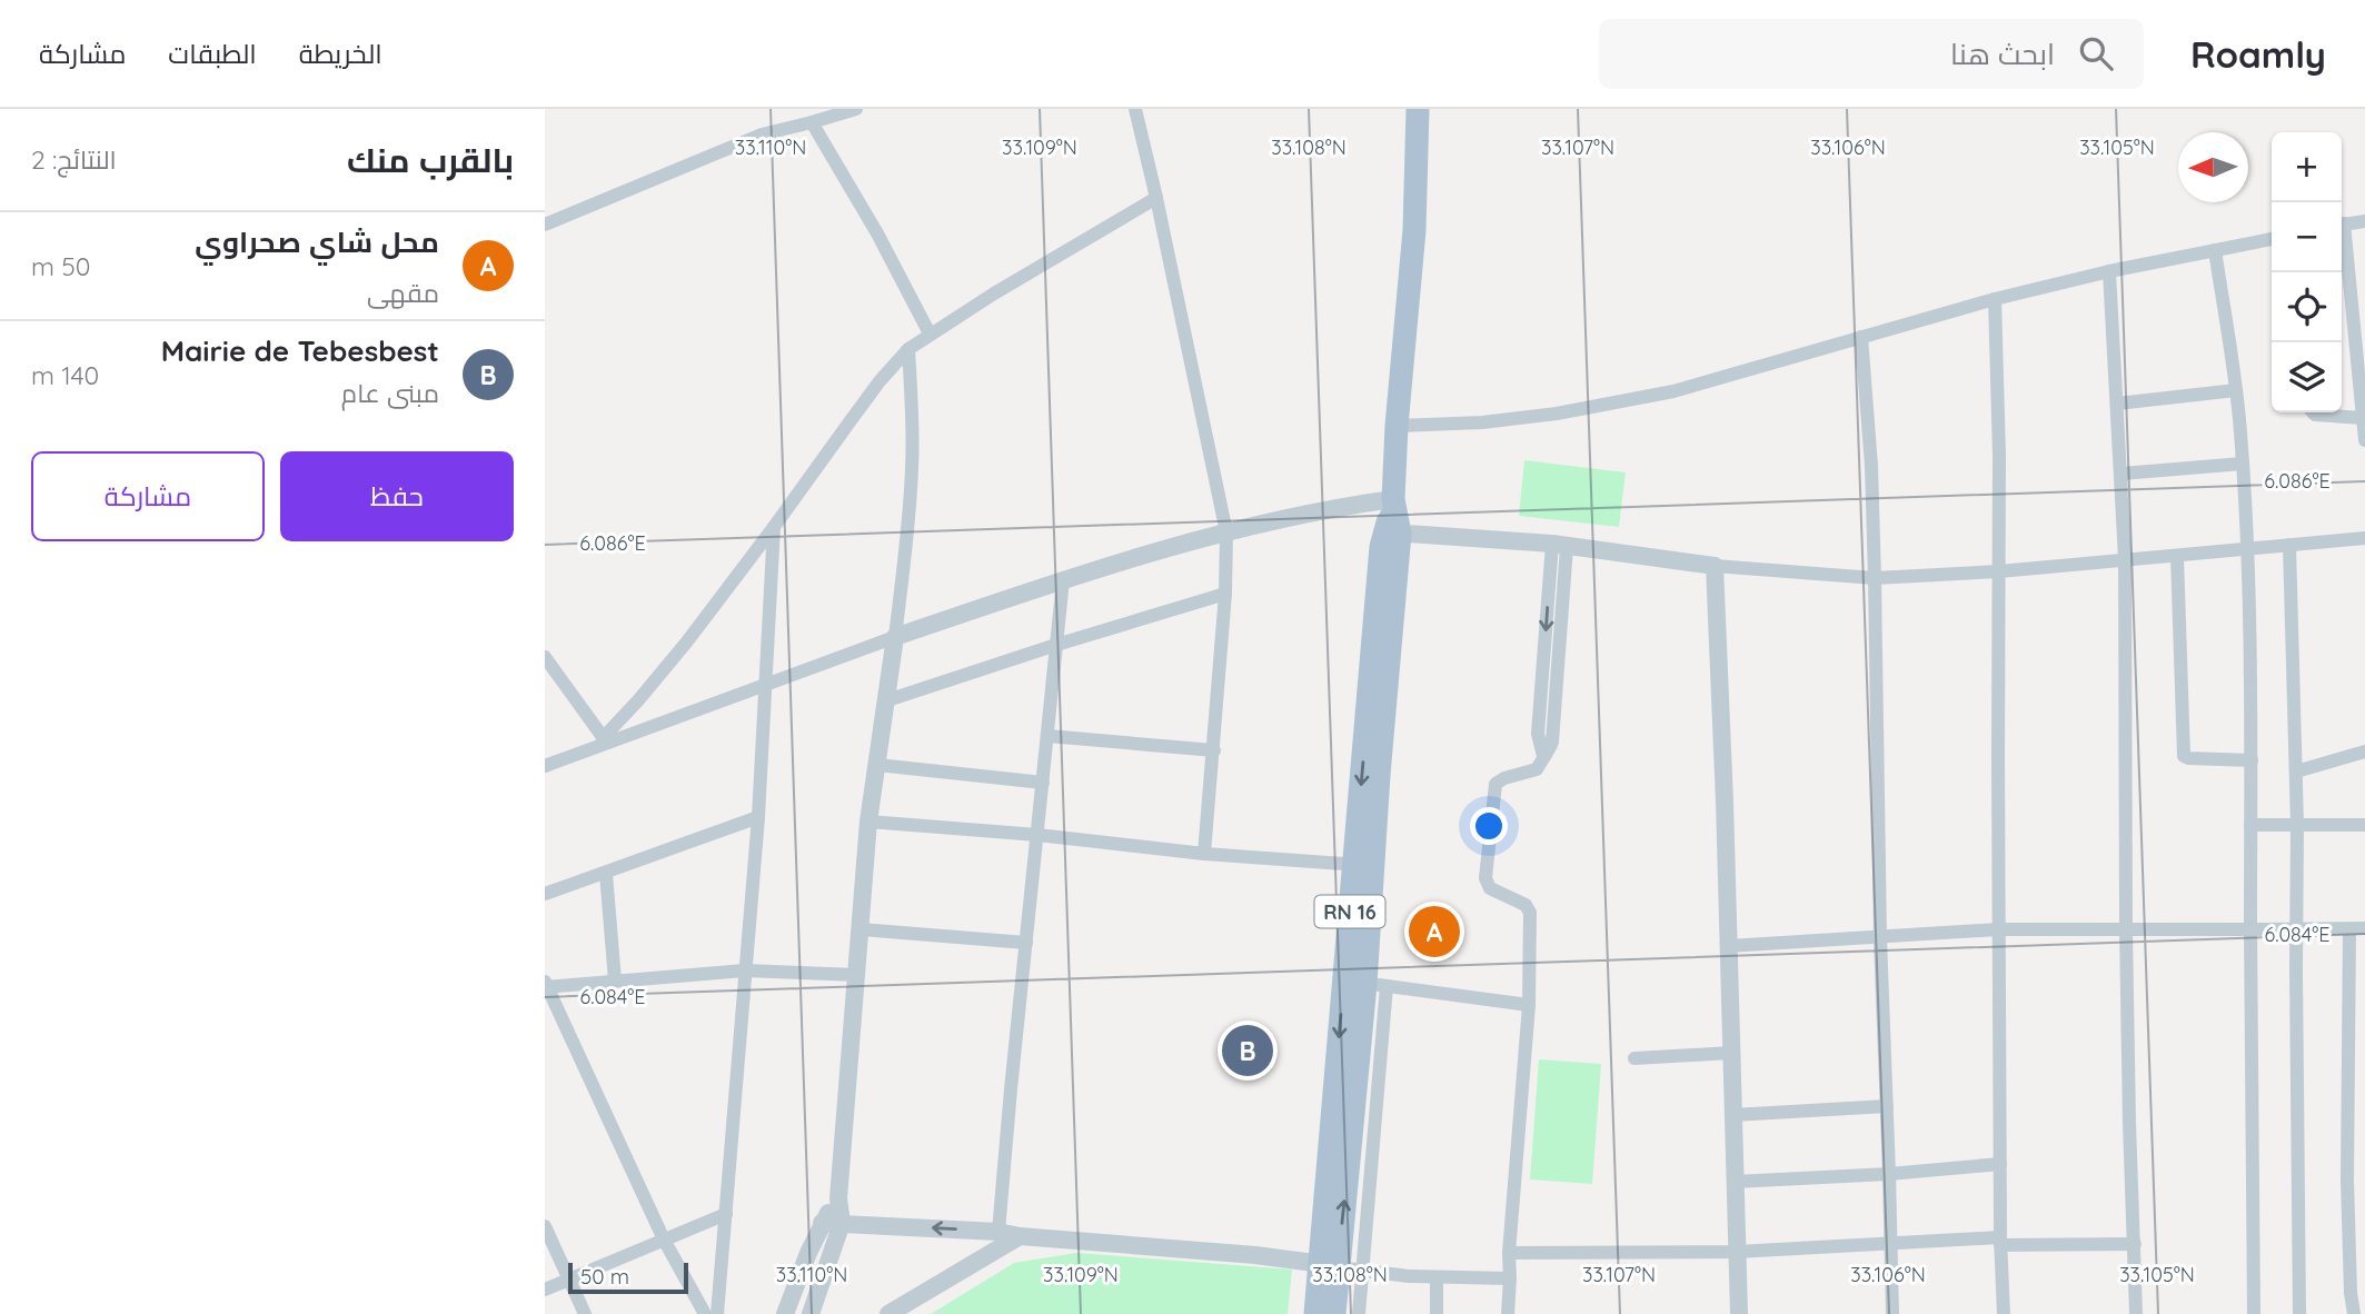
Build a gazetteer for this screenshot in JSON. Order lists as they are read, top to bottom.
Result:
{
  "streets": {
    "main road": ["RN 16"]
  },
  "scale_bar": "50 m",
  "north": "left",
  "page": {
    "header": "Roamly",
    "search": "ابحث هنا",
    "nav": ["الخريطة", "الطبقات", "مشاركة"],
    "heading": ["بالقرب منك", "النتائج: 2"],
    "map_buttons": ["+", "−"],
    "list": [
      {
        "mark": "A",
        "name": "محل شاي صحراوي",
        "note": "مقهى",
        "value": "50 m"
      },
      {
        "mark": "B",
        "name": "Mairie de Tebesbest",
        "note": "مبنى عام",
        "value": "140 m"
      }
    ],
    "buttons": ["حفظ", "مشاركة"],
    "pins": ["A", "B"],
    "scale": "50 m"
  },
  "coordinates": [
    "33.110°N",
    "33.109°N",
    "33.108°N",
    "33.107°N",
    "33.106°N",
    "33.105°N",
    "6.086°E",
    "6.084°E"
  ]
}
